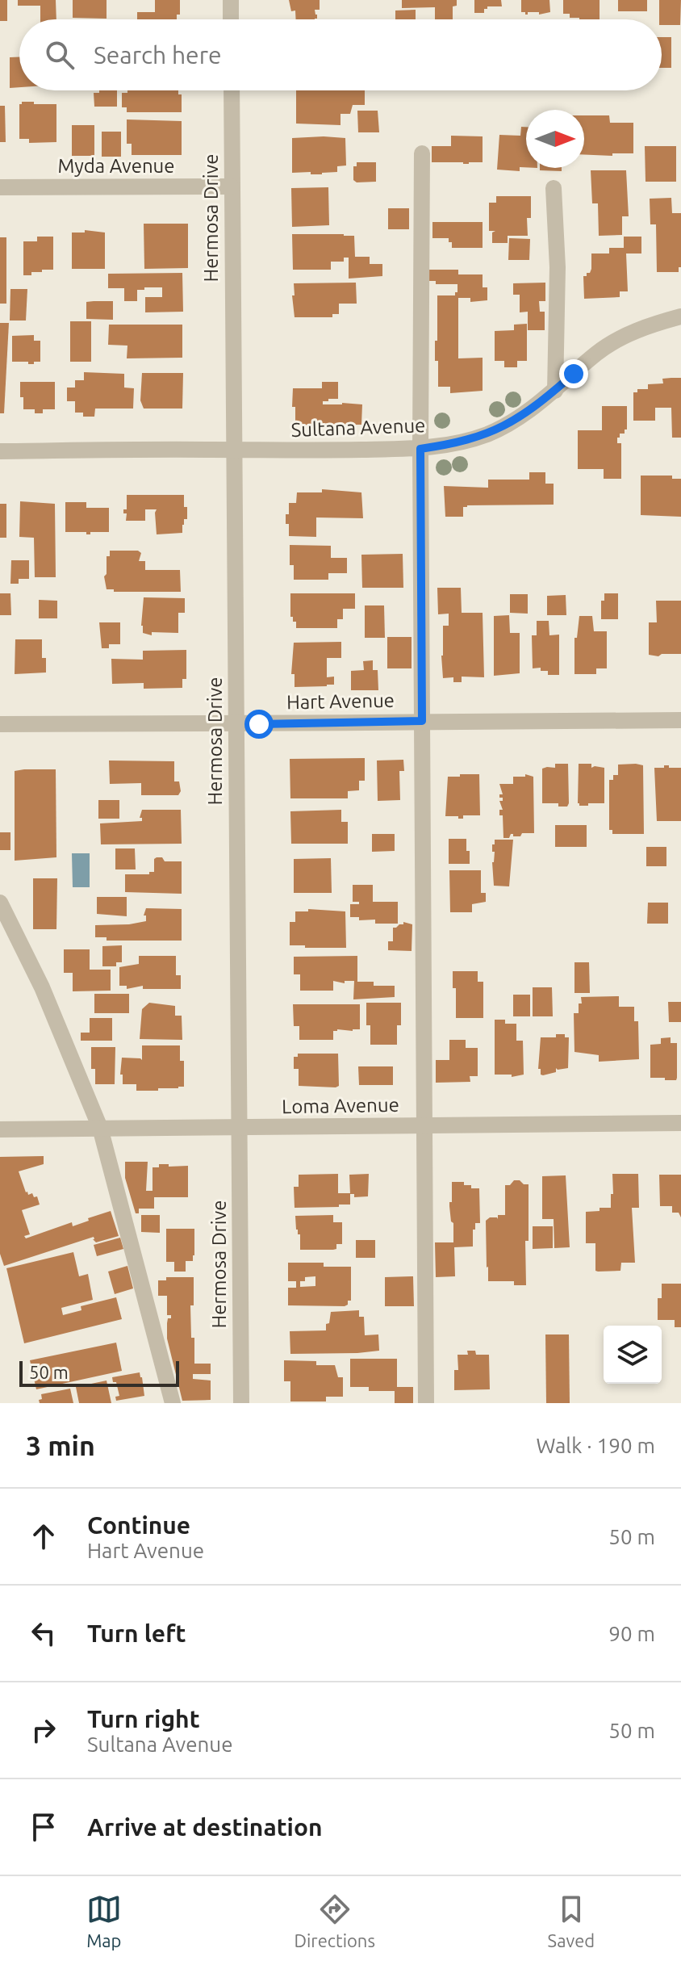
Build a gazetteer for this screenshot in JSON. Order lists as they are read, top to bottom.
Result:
{
  "streets": {
    "street": [
      "Myda Avenue",
      "Hermosa Drive",
      "Sultana Avenue",
      "Hart Avenue",
      "Loma Avenue"
    ]
  },
  "crossings": [
    ["Myda Avenue", "Hermosa Drive"],
    ["Hermosa Drive", "Sultana Avenue"],
    ["Hermosa Drive", "Hart Avenue"],
    ["Hermosa Drive", "Loma Avenue"]
  ],
  "scale_bar": "50 m",
  "north": "right",
  "page": {
    "search": "Search here",
    "scale": "50 m",
    "heading": ["3 min", "Walk · 190 m"],
    "list": [
      ["Continue", "Hart Avenue", "50 m"],
      ["Turn left", "90 m"],
      ["Turn right", "Sultana Avenue", "50 m"],
      "Arrive at destination"
    ],
    "nav": ["Map", "Directions", "Saved"]
  }
}
